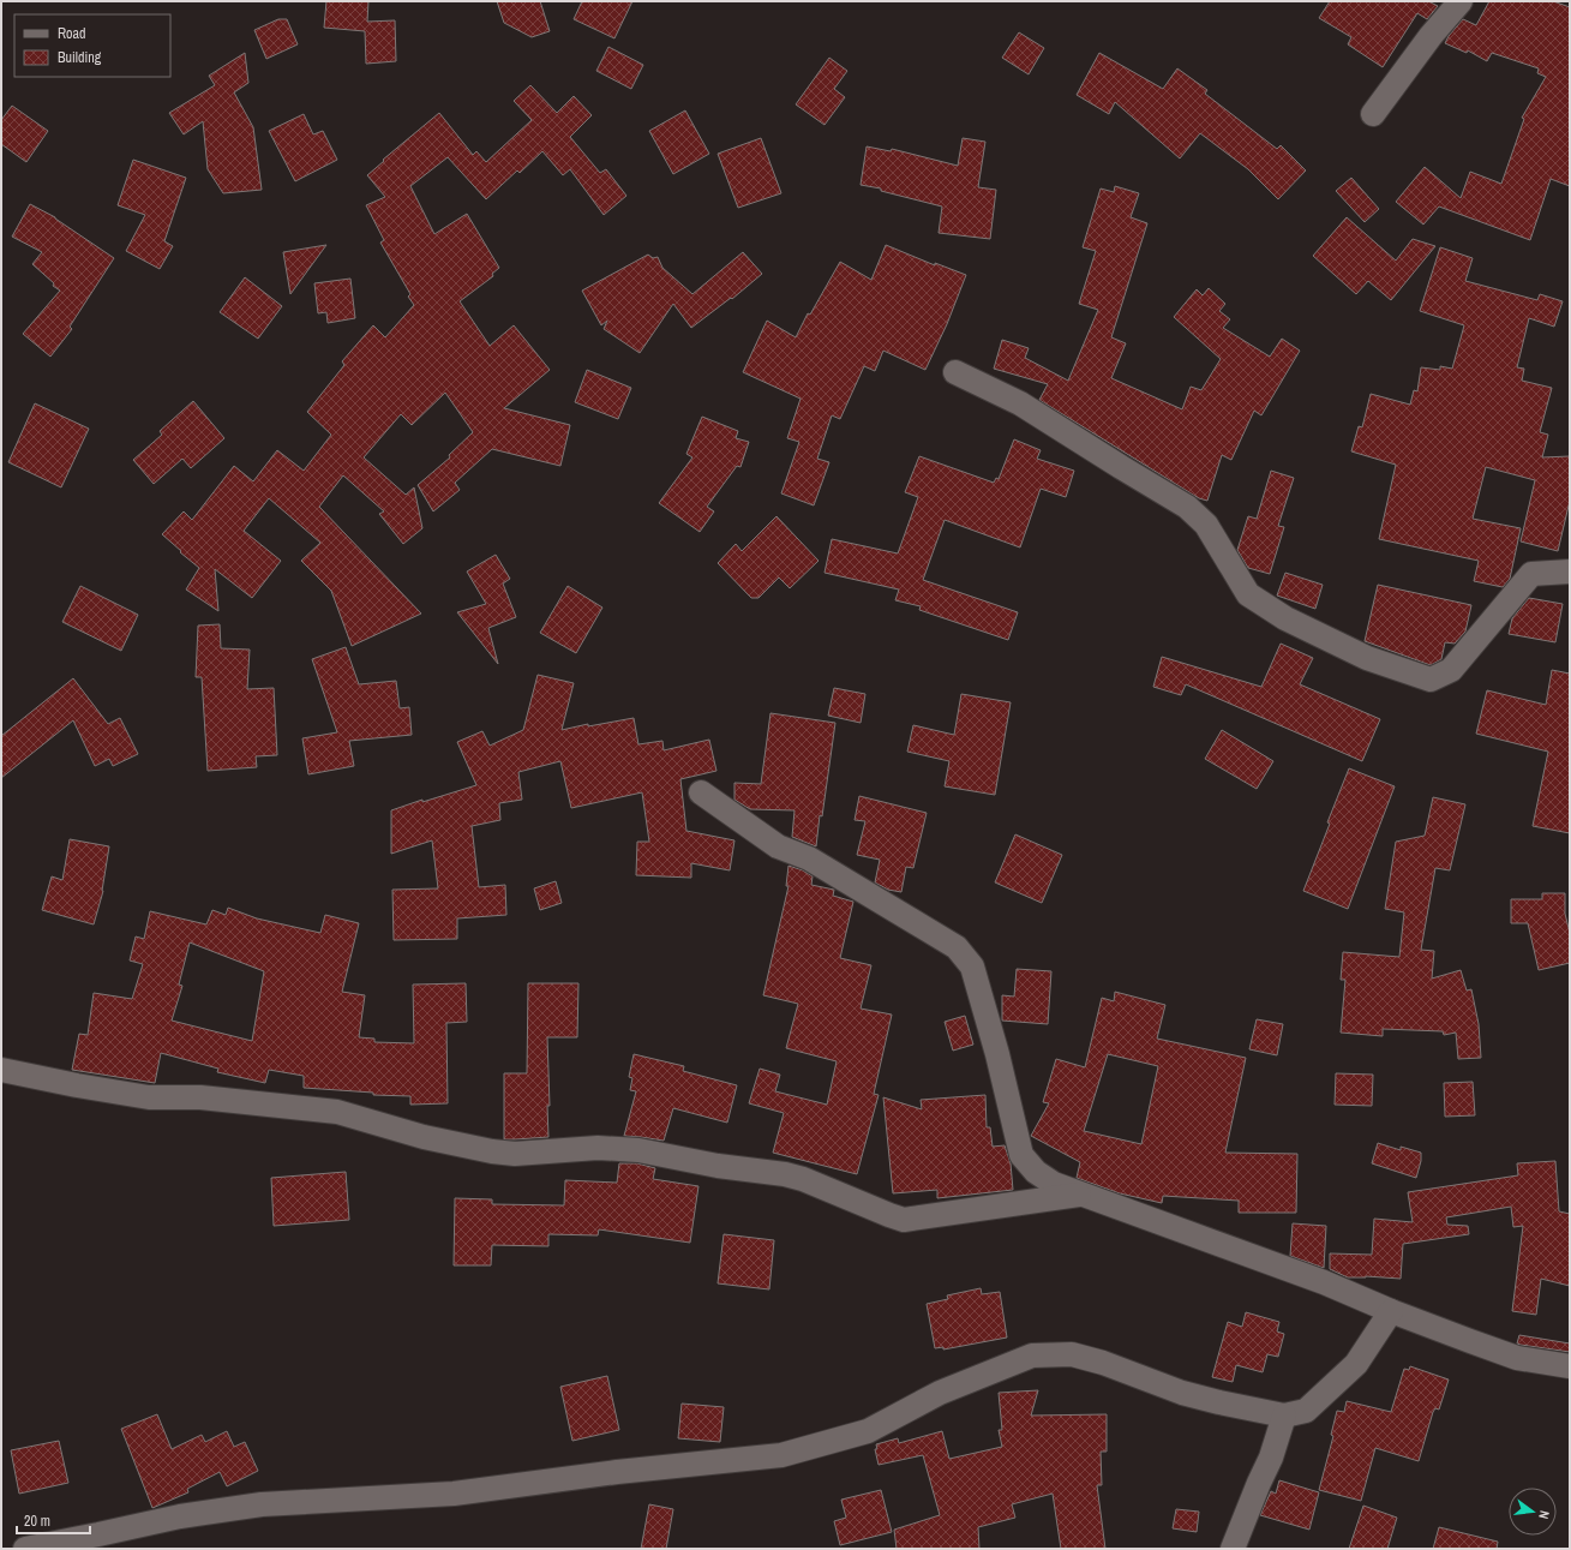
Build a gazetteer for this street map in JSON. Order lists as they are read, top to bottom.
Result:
{
  "legend": ["Road", "Building"],
  "scale_bar": "20 m",
  "north": "right"
}
